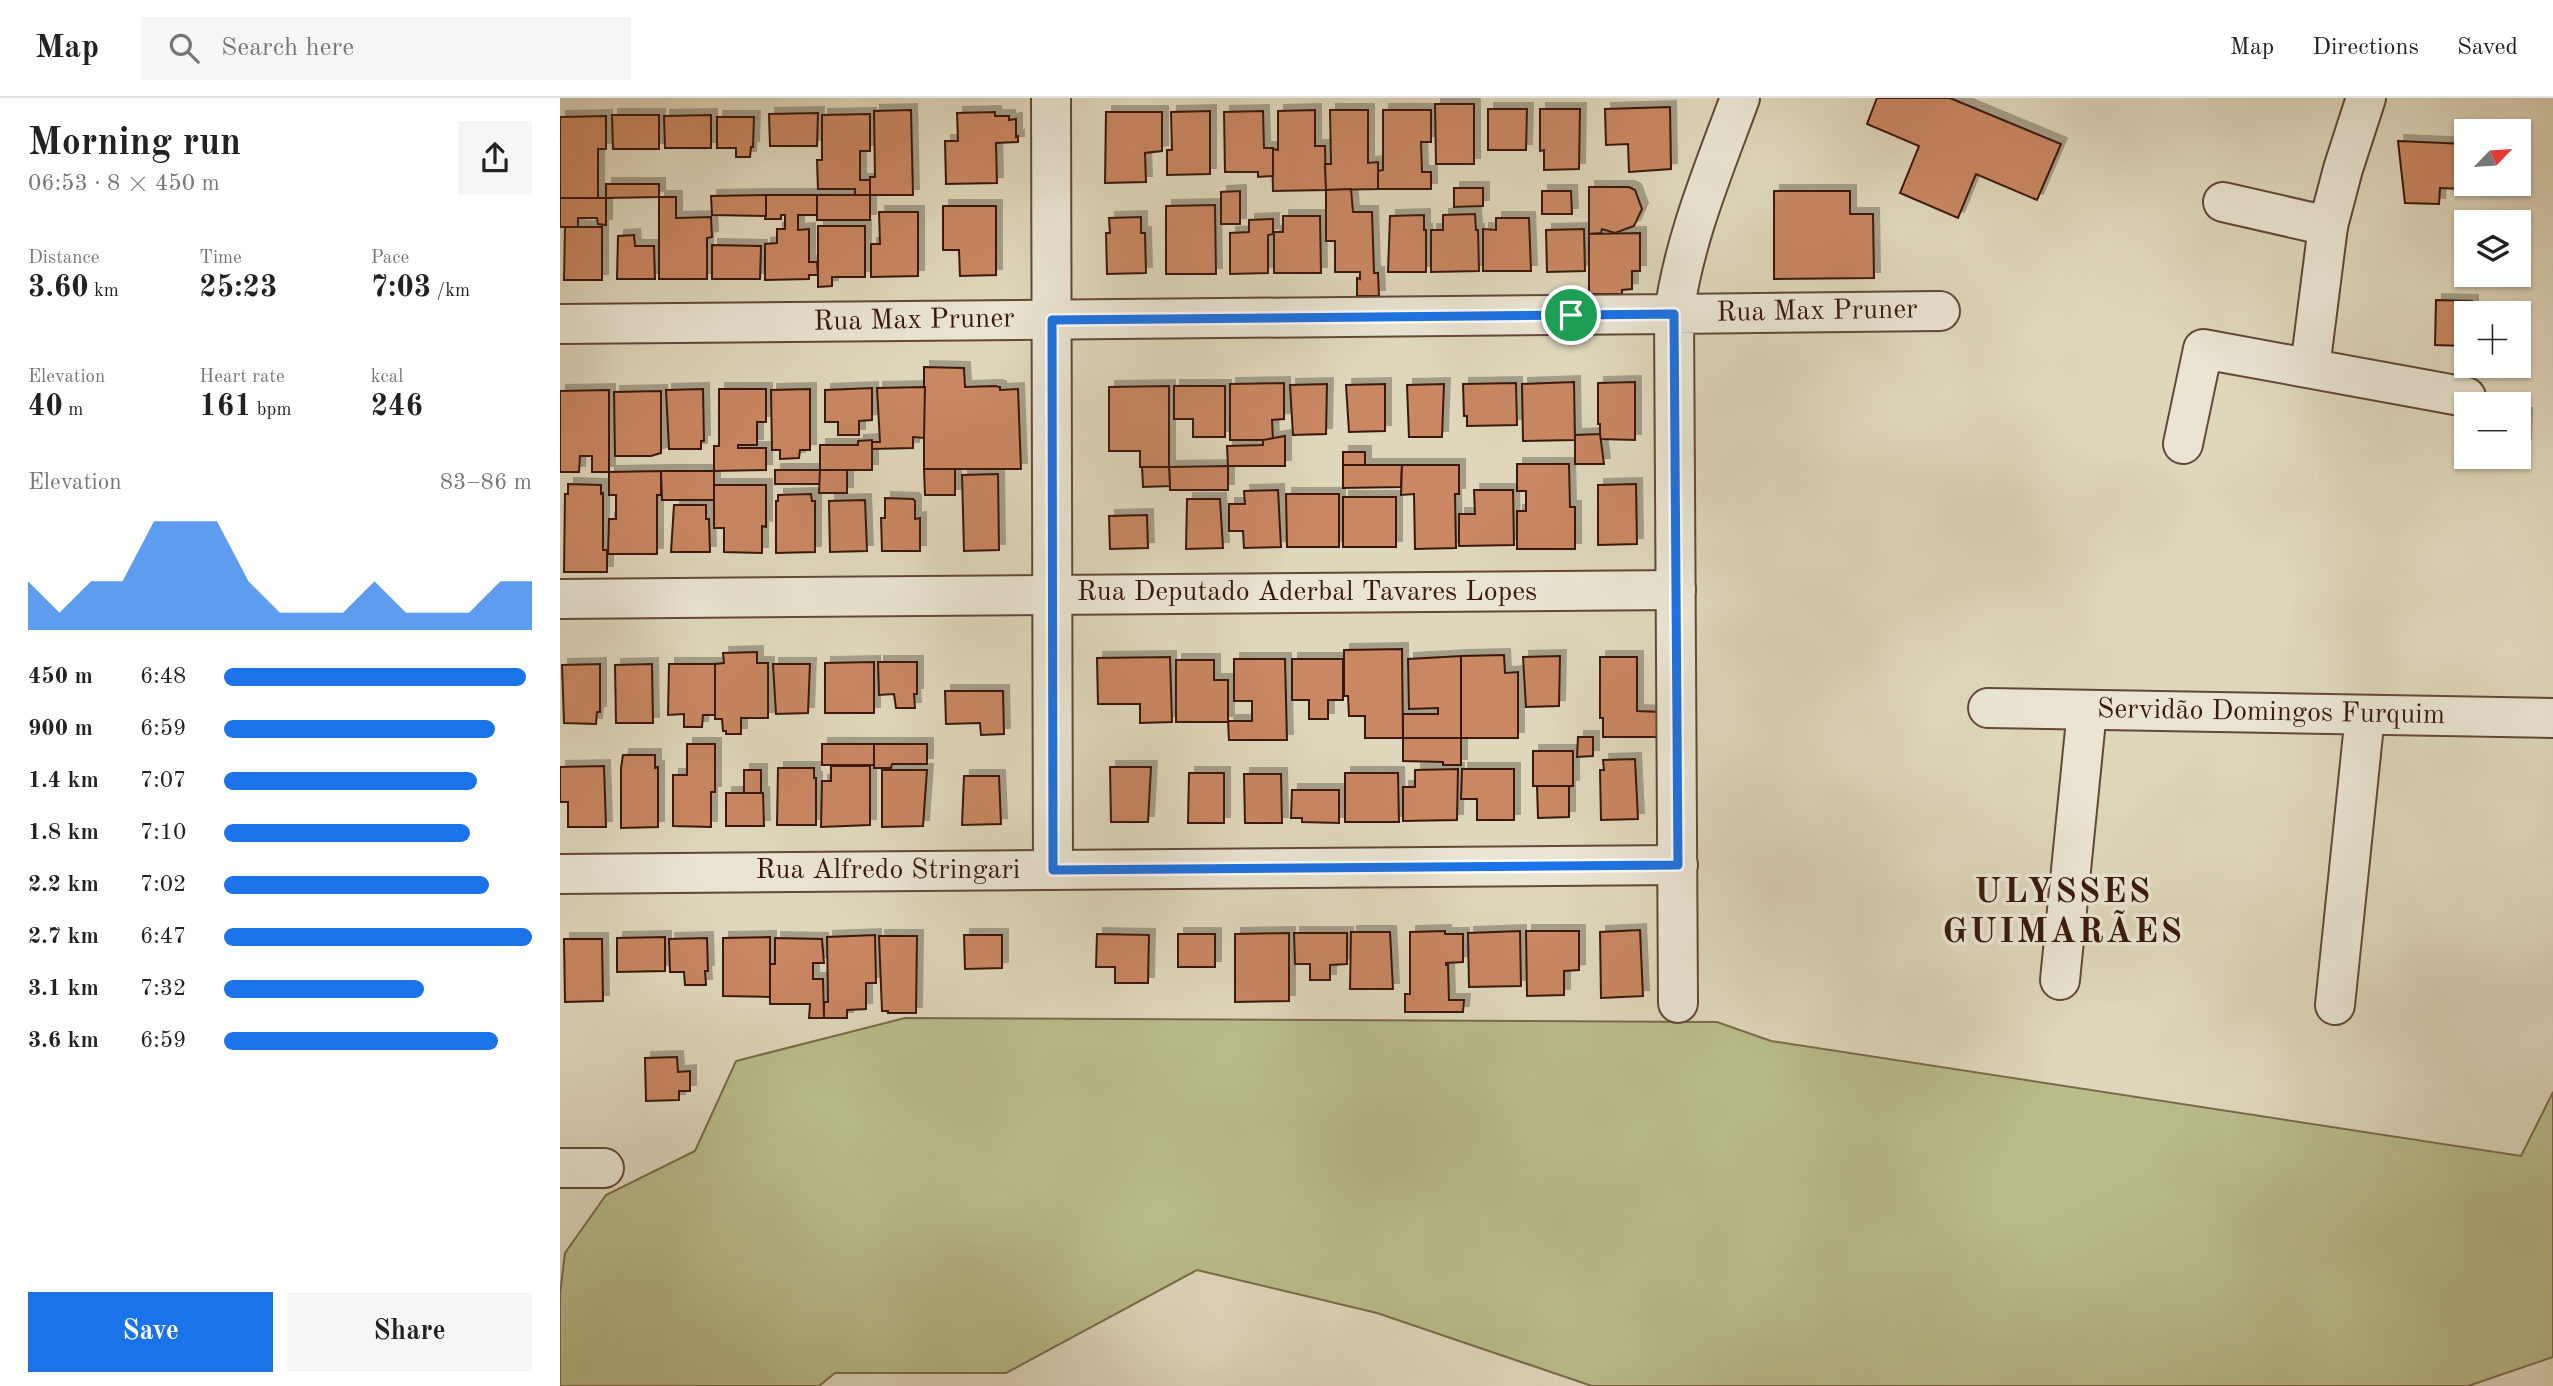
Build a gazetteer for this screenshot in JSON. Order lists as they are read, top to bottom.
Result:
{
  "streets": {
    "street": [
      "Rua Max Pruner",
      "Rua Deputado Aderbal Tavares Lopes",
      "Servidão Domingos Furquim",
      "Rua Alfredo Stringari"
    ]
  },
  "districts": ["ULYSSES GUIMARÃES"],
  "north": "top right",
  "page": {
    "header": "Map",
    "search": "Search here",
    "nav": ["Map", "Directions", "Saved"],
    "heading": ["Morning run", "06:53 · 8 × 450 m"],
    "map_buttons": ["+", "−"],
    "stats": [
      ["Distance", "3.60 km"],
      ["Time", "25:23"],
      ["Pace", "7:03 /km"],
      ["Elevation", "40 m"],
      ["Heart rate", "161 bpm"],
      ["kcal", "246"]
    ],
    "chart": ["Elevation", "83–86 m"],
    "list": [
      {
        "name": "450 m",
        "note": "6:48"
      },
      {
        "name": "900 m",
        "note": "6:59"
      },
      {
        "name": "1.4 km",
        "note": "7:07"
      },
      {
        "name": "1.8 km",
        "note": "7:10"
      },
      {
        "name": "2.2 km",
        "note": "7:02"
      },
      {
        "name": "2.7 km",
        "note": "6:47"
      },
      {
        "name": "3.1 km",
        "note": "7:32"
      },
      {
        "name": "3.6 km",
        "note": "6:59"
      }
    ],
    "buttons": ["Save", "Share"]
  }
}
